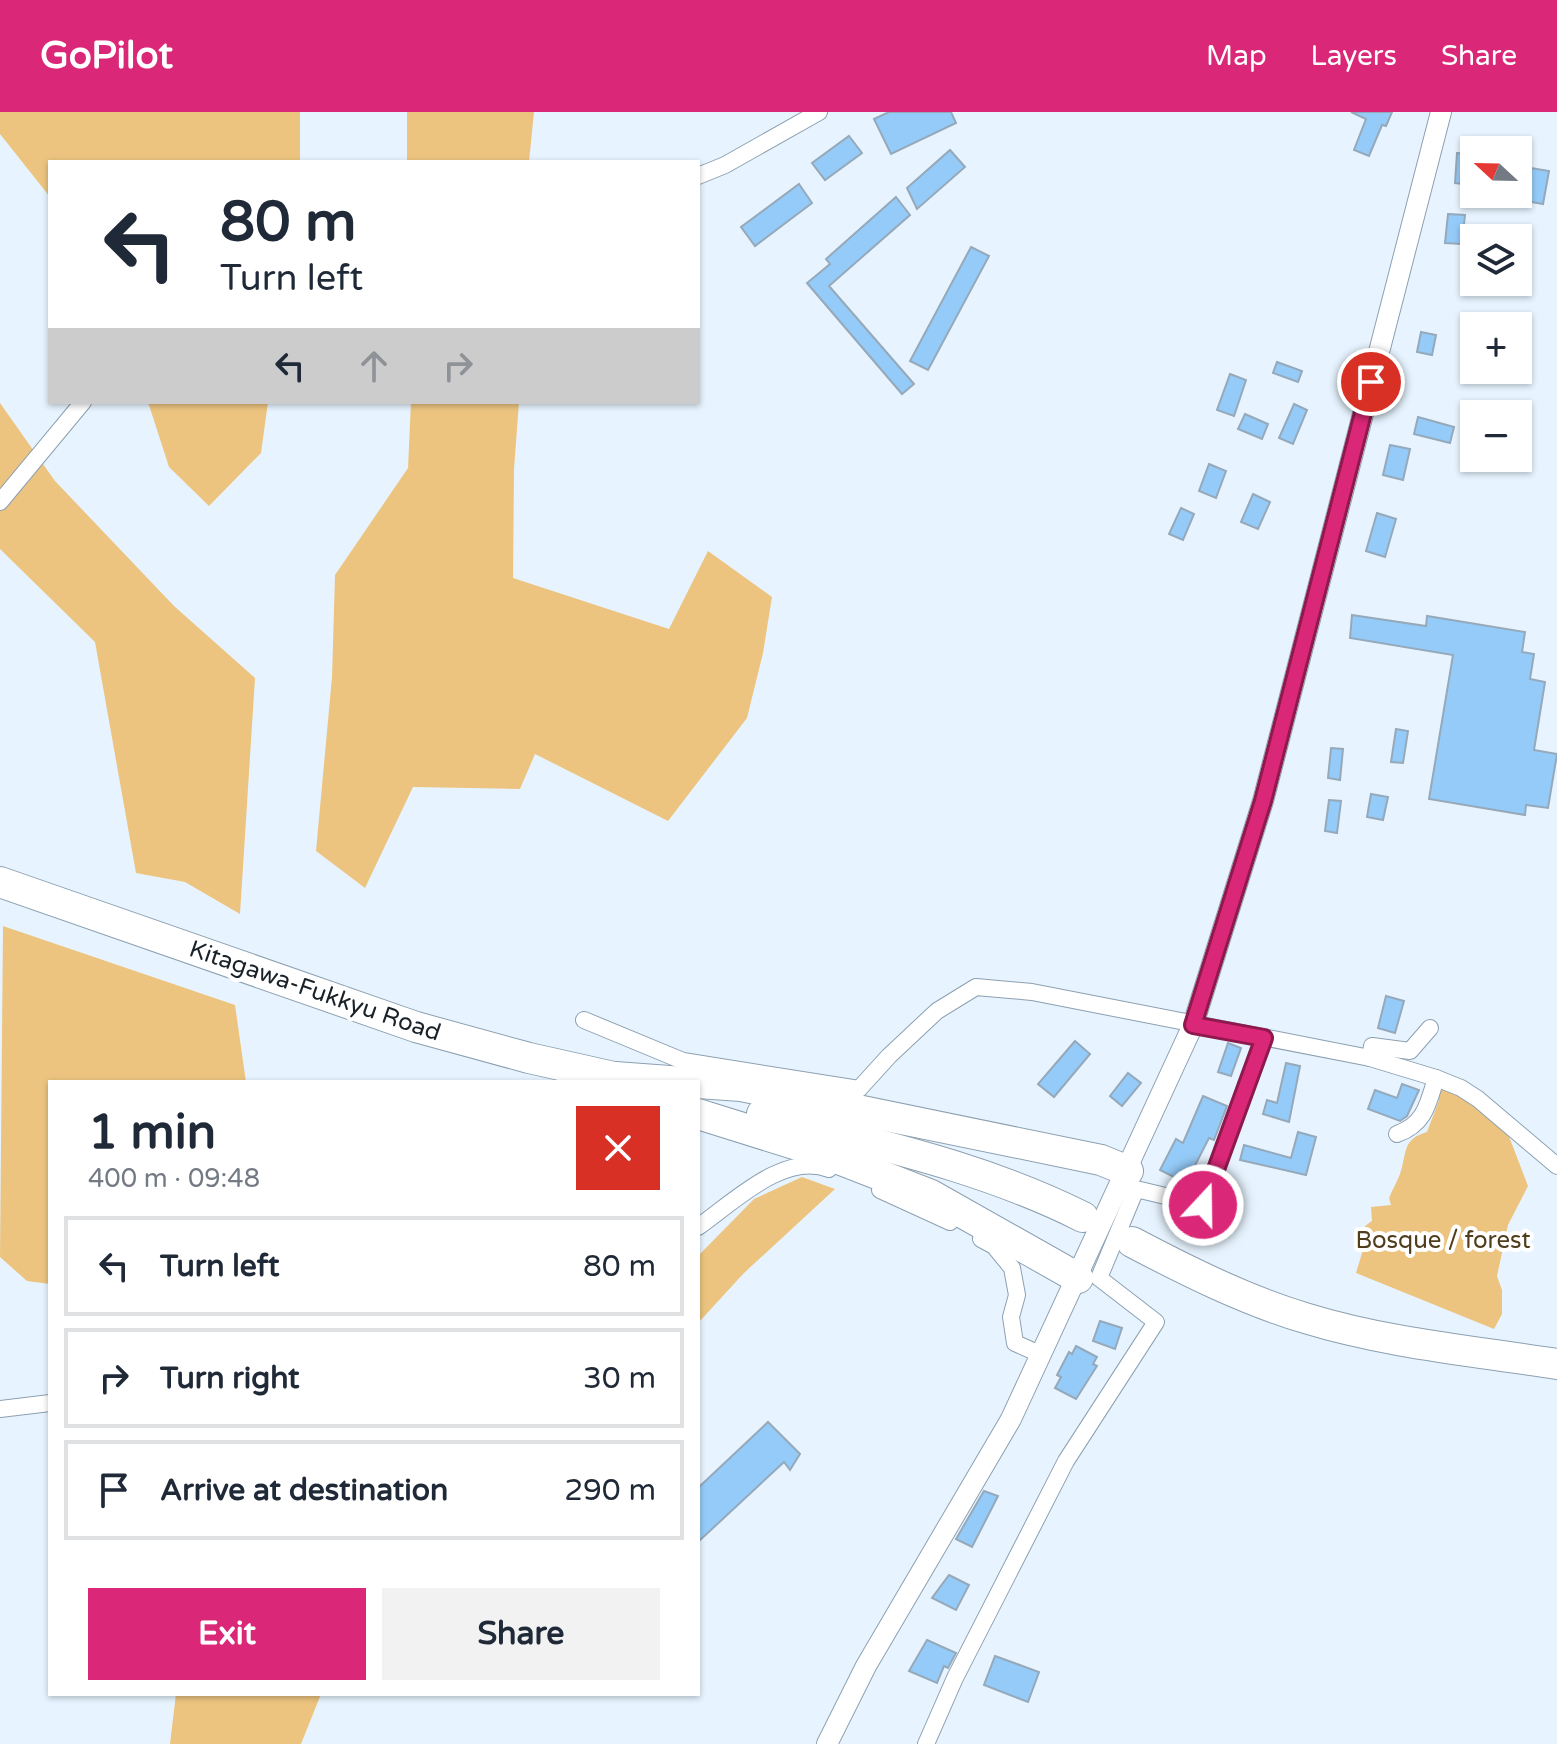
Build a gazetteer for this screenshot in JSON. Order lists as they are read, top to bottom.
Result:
{
  "streets": {
    "highway": ["Kitagawa-Fukkyu Road"]
  },
  "parks": ["Bosque / forest"],
  "north": "left",
  "page": {
    "header": "GoPilot",
    "nav": ["Map", "Layers", "Share"],
    "map_buttons": ["+", "−"],
    "turn": ["80 m", "Turn left"],
    "heading": ["1 min", "400 m · 09:48"],
    "list": [
      {
        "name": "Turn left",
        "value": "80 m"
      },
      {
        "name": "Turn right",
        "value": "30 m"
      },
      {
        "name": "Arrive at destination",
        "value": "290 m"
      }
    ],
    "buttons": ["Exit", "Share"]
  }
}
